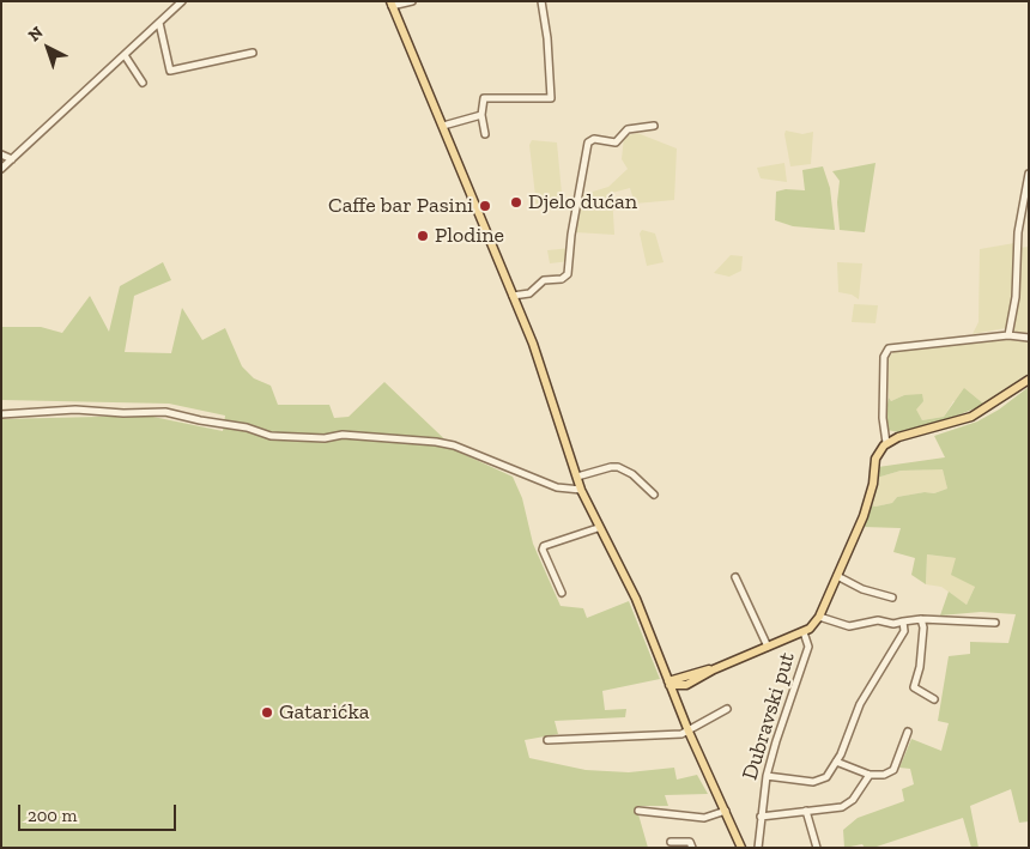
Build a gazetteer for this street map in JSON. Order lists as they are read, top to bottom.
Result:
{
  "streets": {
    "main road": ["Dubravski put"]
  },
  "places": [
    "Djelo dućan",
    "Caffe bar Pasini",
    "Plodine",
    "Gatarićka"
  ],
  "scale_bar": "200 m",
  "north": "top left"
}
